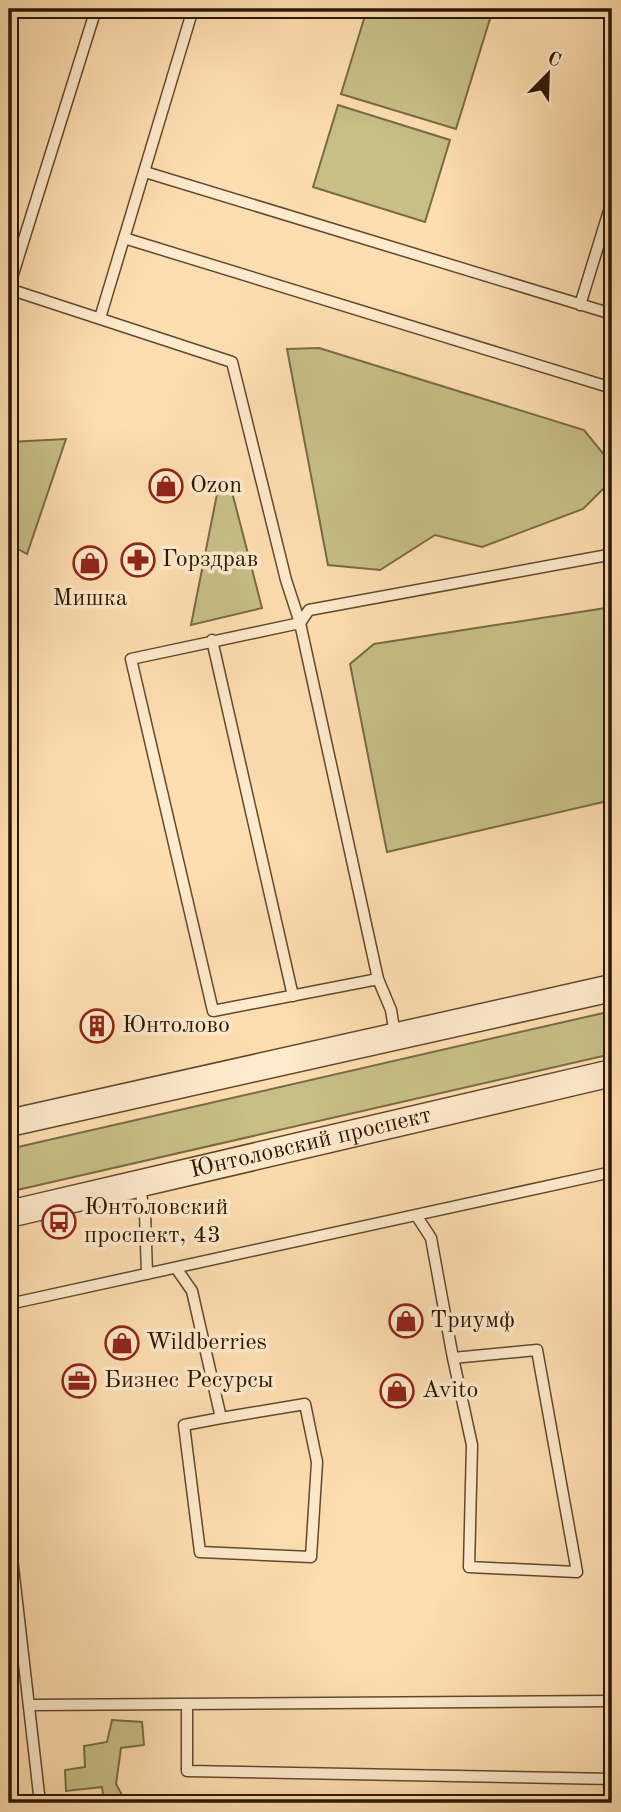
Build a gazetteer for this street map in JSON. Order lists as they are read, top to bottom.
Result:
{
  "streets": {
    "street": ["Юнтоловский проспект"]
  },
  "places": {
    "shop": [
      "Ozon",
      "Мишка",
      "Триумф",
      "Wildberries",
      "Avito"
    ],
    "pharmacy": ["Горздрав"],
    "building": ["Юнтолово"],
    "bus stop": ["Юнтоловский проспект, 43"],
    "office": ["Бизнес Ресурсы"]
  },
  "north": "top right"
}
